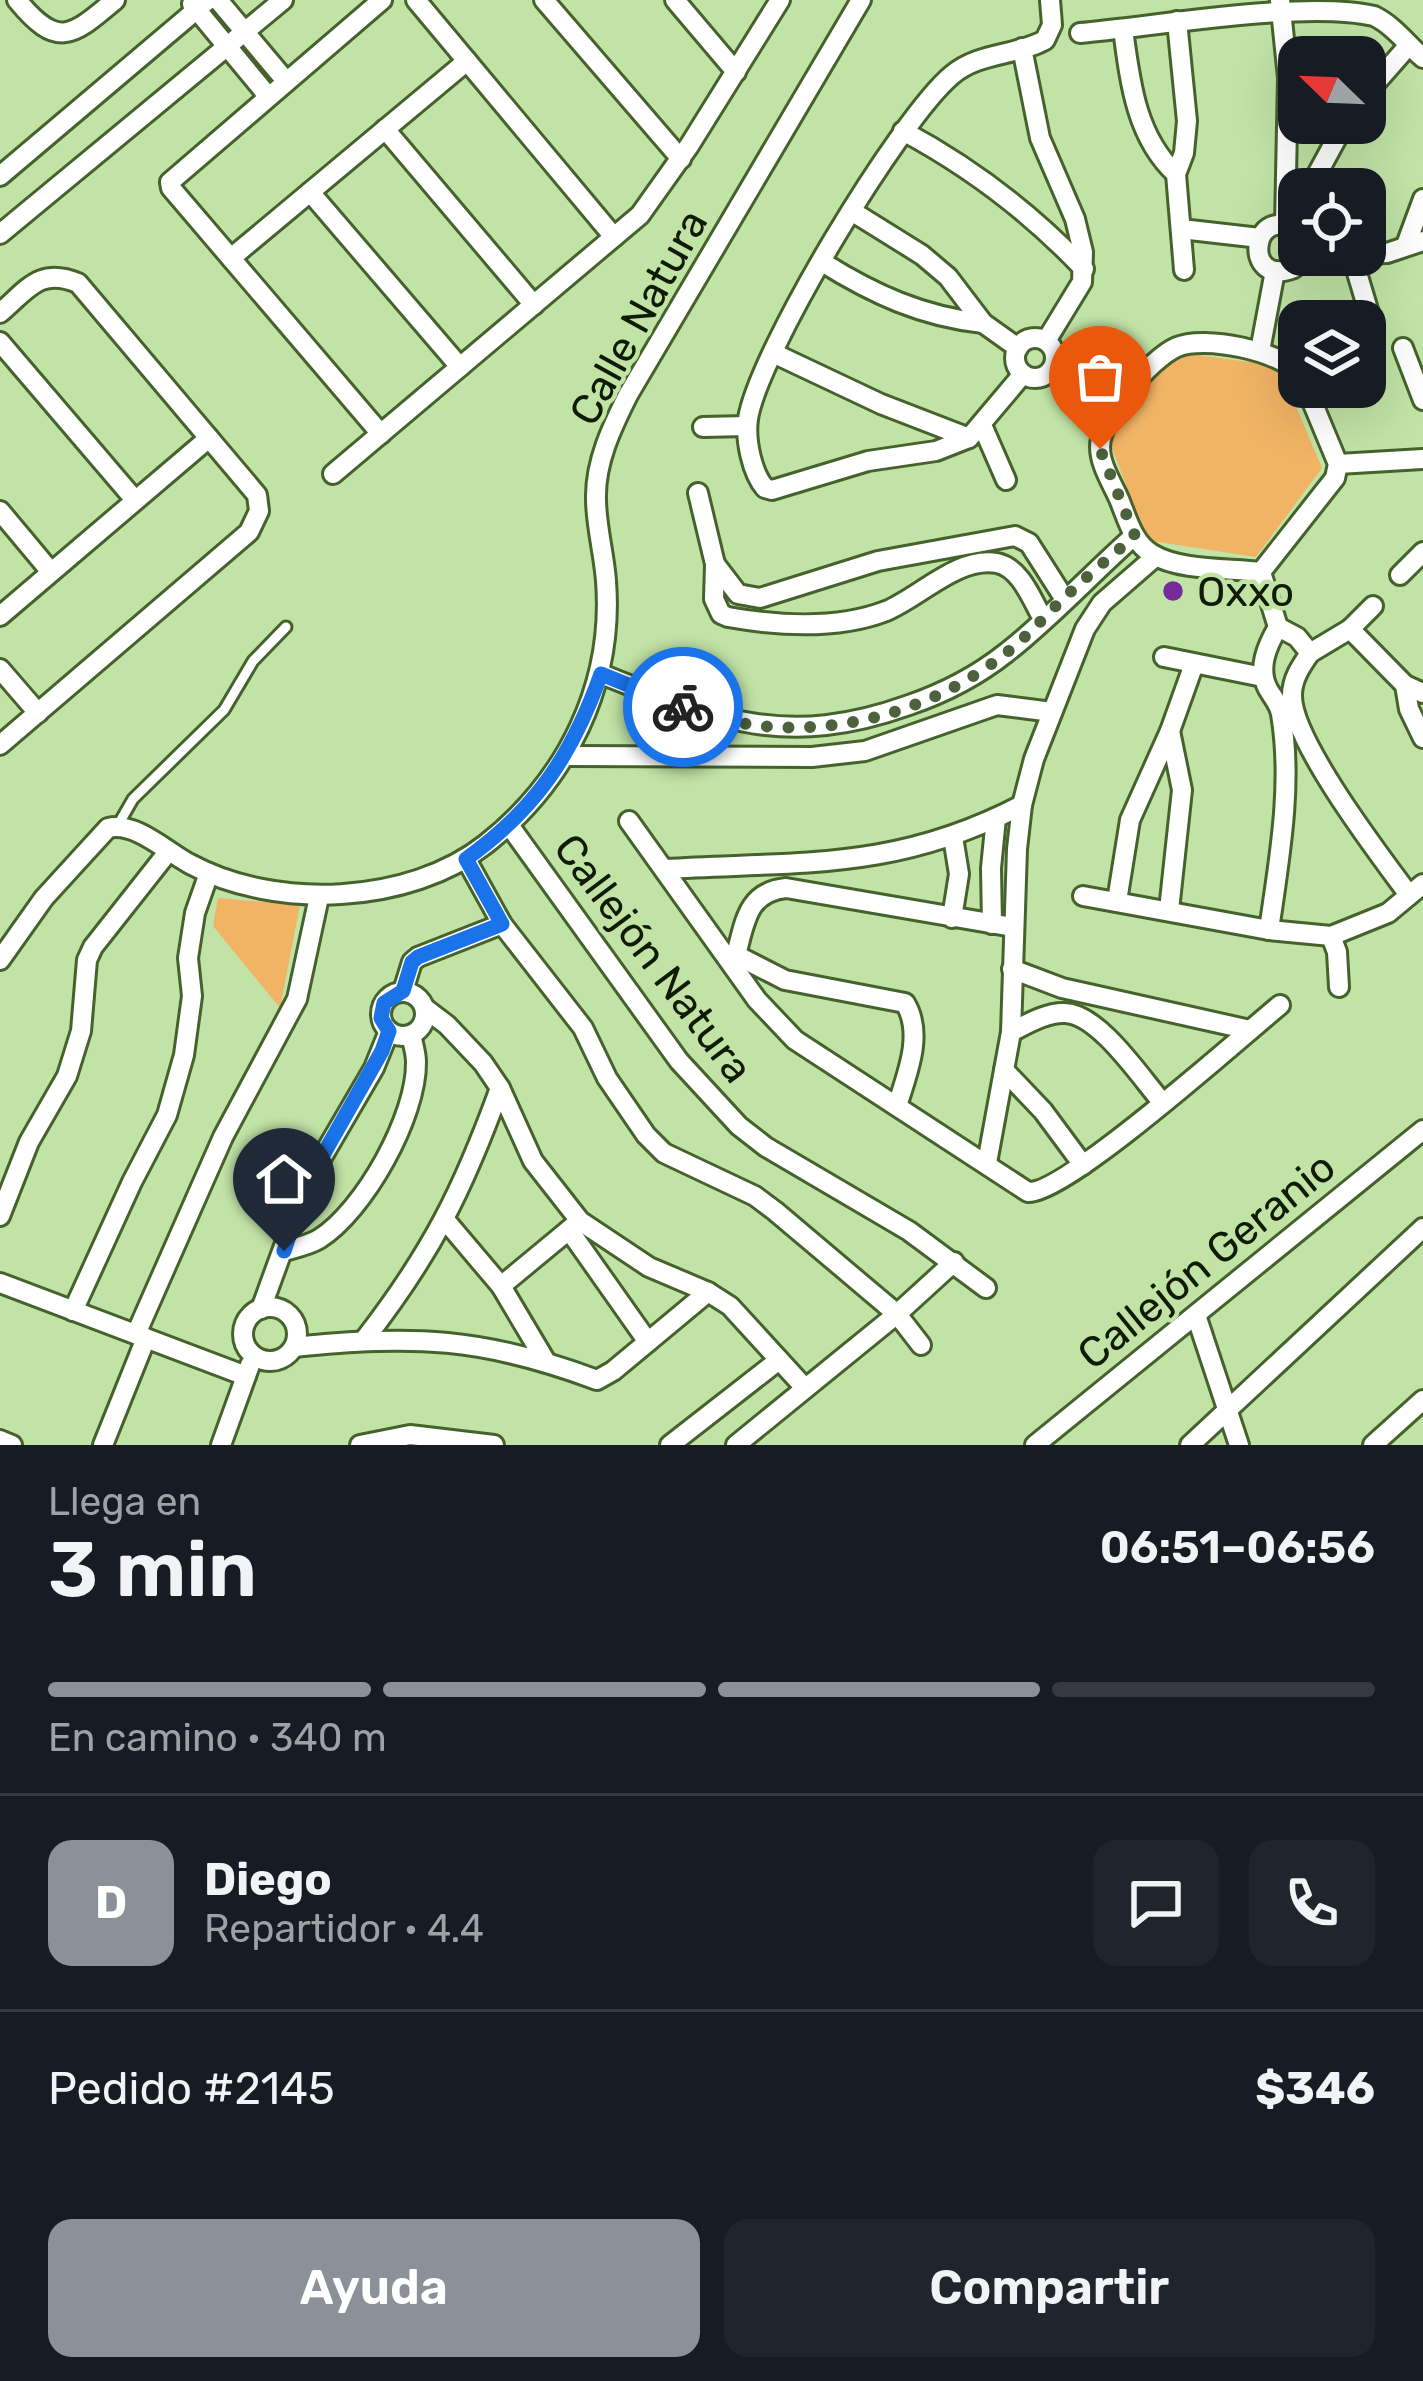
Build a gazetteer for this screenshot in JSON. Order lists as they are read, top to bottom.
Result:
{
  "streets": {
    "street": ["Calle Natura", "Callejón Natura", "Callejón Geranio"]
  },
  "crossings": [
    ["Calle Natura", "Callejón Natura"]
  ],
  "places": ["Oxxo"],
  "north": "top left",
  "page": {
    "heading": ["3 min", "Llega en", "06:51–06:56"],
    "panel": [
      "Diego",
      "Repartidor · 4.4",
      "Pedido #2145",
      "$346"
    ],
    "bar": "En camino · 340 m",
    "round": "D",
    "buttons": ["Ayuda", "Compartir"]
  }
}
